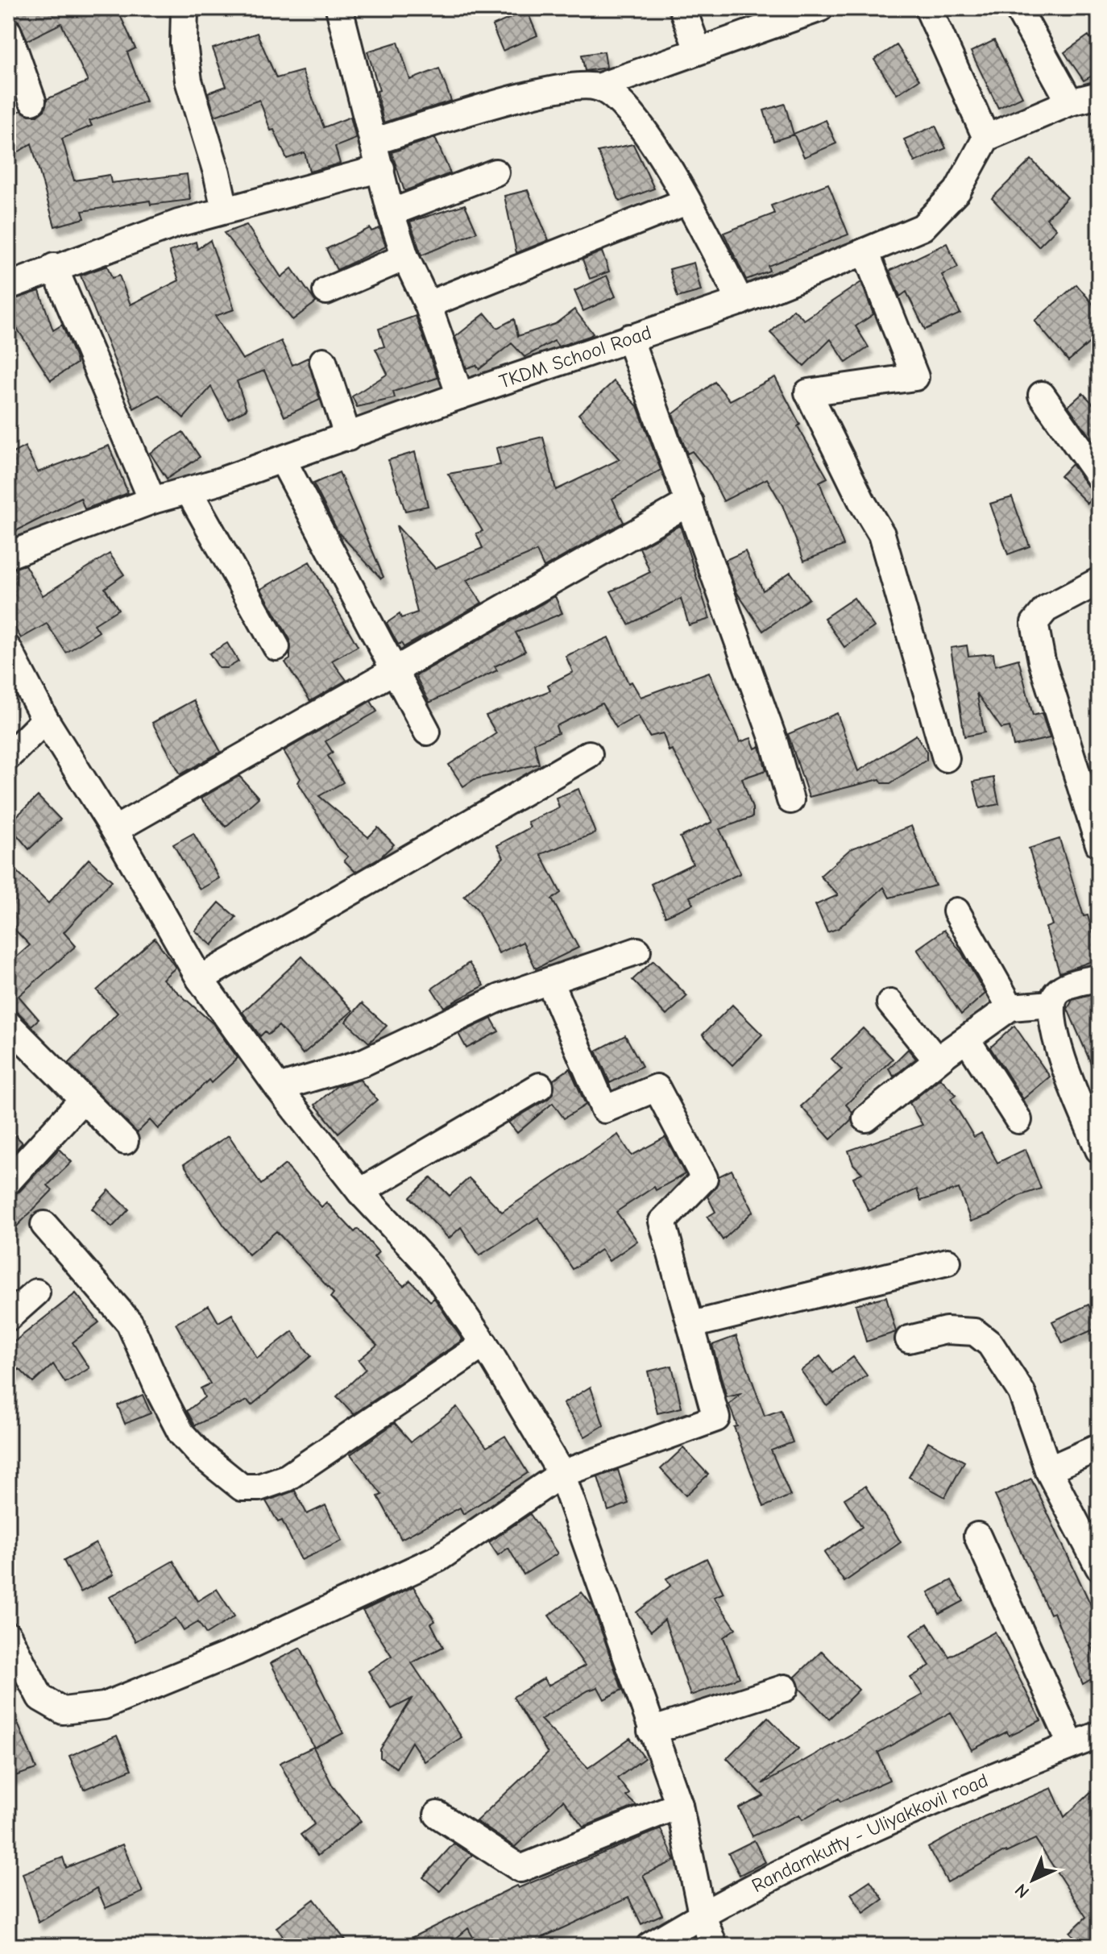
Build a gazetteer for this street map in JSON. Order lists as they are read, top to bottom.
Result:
{
  "streets": {
    "street": ["TKDM School Road", "Randamkutty - Uliyakkovil road"]
  },
  "north": "bottom left"
}
